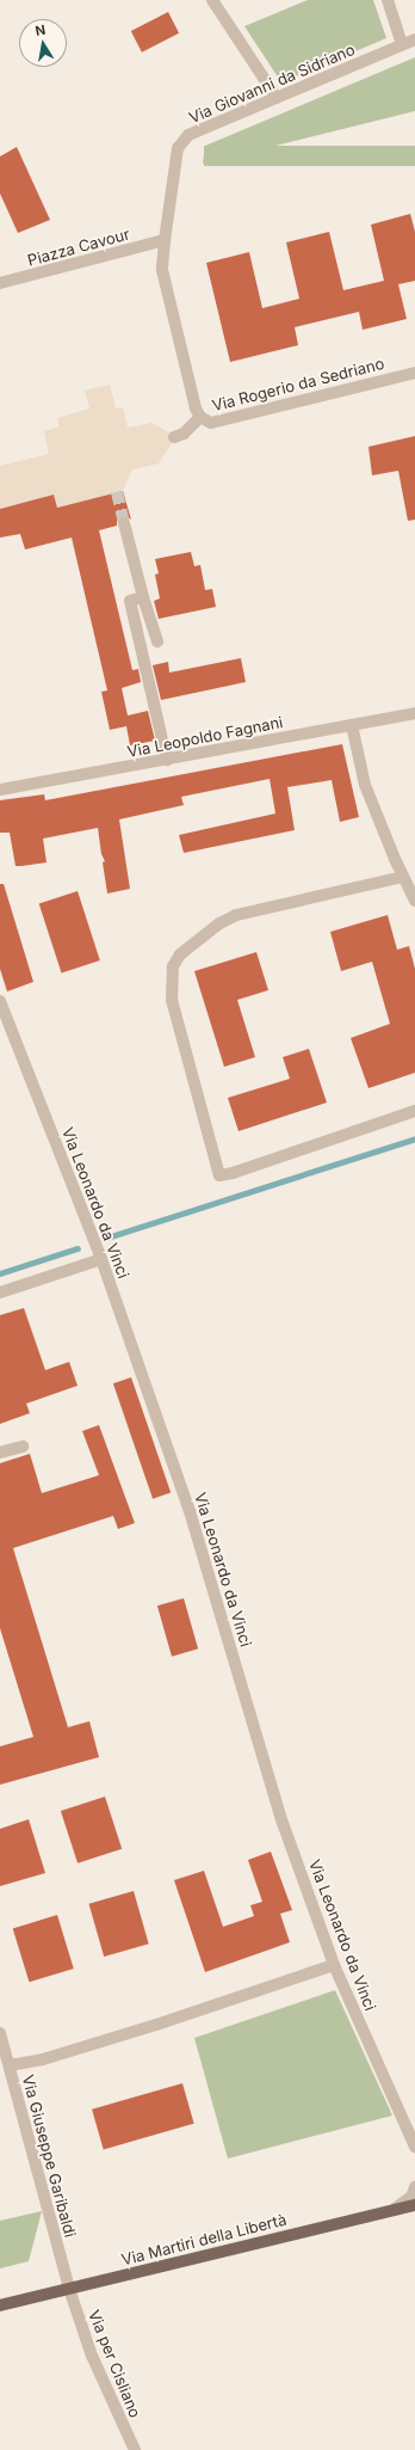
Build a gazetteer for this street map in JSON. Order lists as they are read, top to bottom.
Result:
{
  "streets": {
    "main road": ["Via Martiri della Libertà"],
    "street": [
      "Via Giovanni da Sidriano",
      "Piazza Cavour",
      "Via Rogerio da Sedriano",
      "Via Leopoldo Fagnani",
      "Via Leonardo da Vinci",
      "Via Giuseppe Garibaldi",
      "Via per Cisliano"
    ]
  },
  "crossings": [
    ["Via Giovanni da Sidriano", "Piazza Cavour"],
    ["Via Giovanni da Sidriano", "Via Rogerio da Sedriano"],
    ["Via Giuseppe Garibaldi", "Via Martiri della Libertà"],
    ["Via Giuseppe Garibaldi", "Via per Cisliano"],
    ["Via Martiri della Libertà", "Via per Cisliano"]
  ],
  "north": "top"
}
